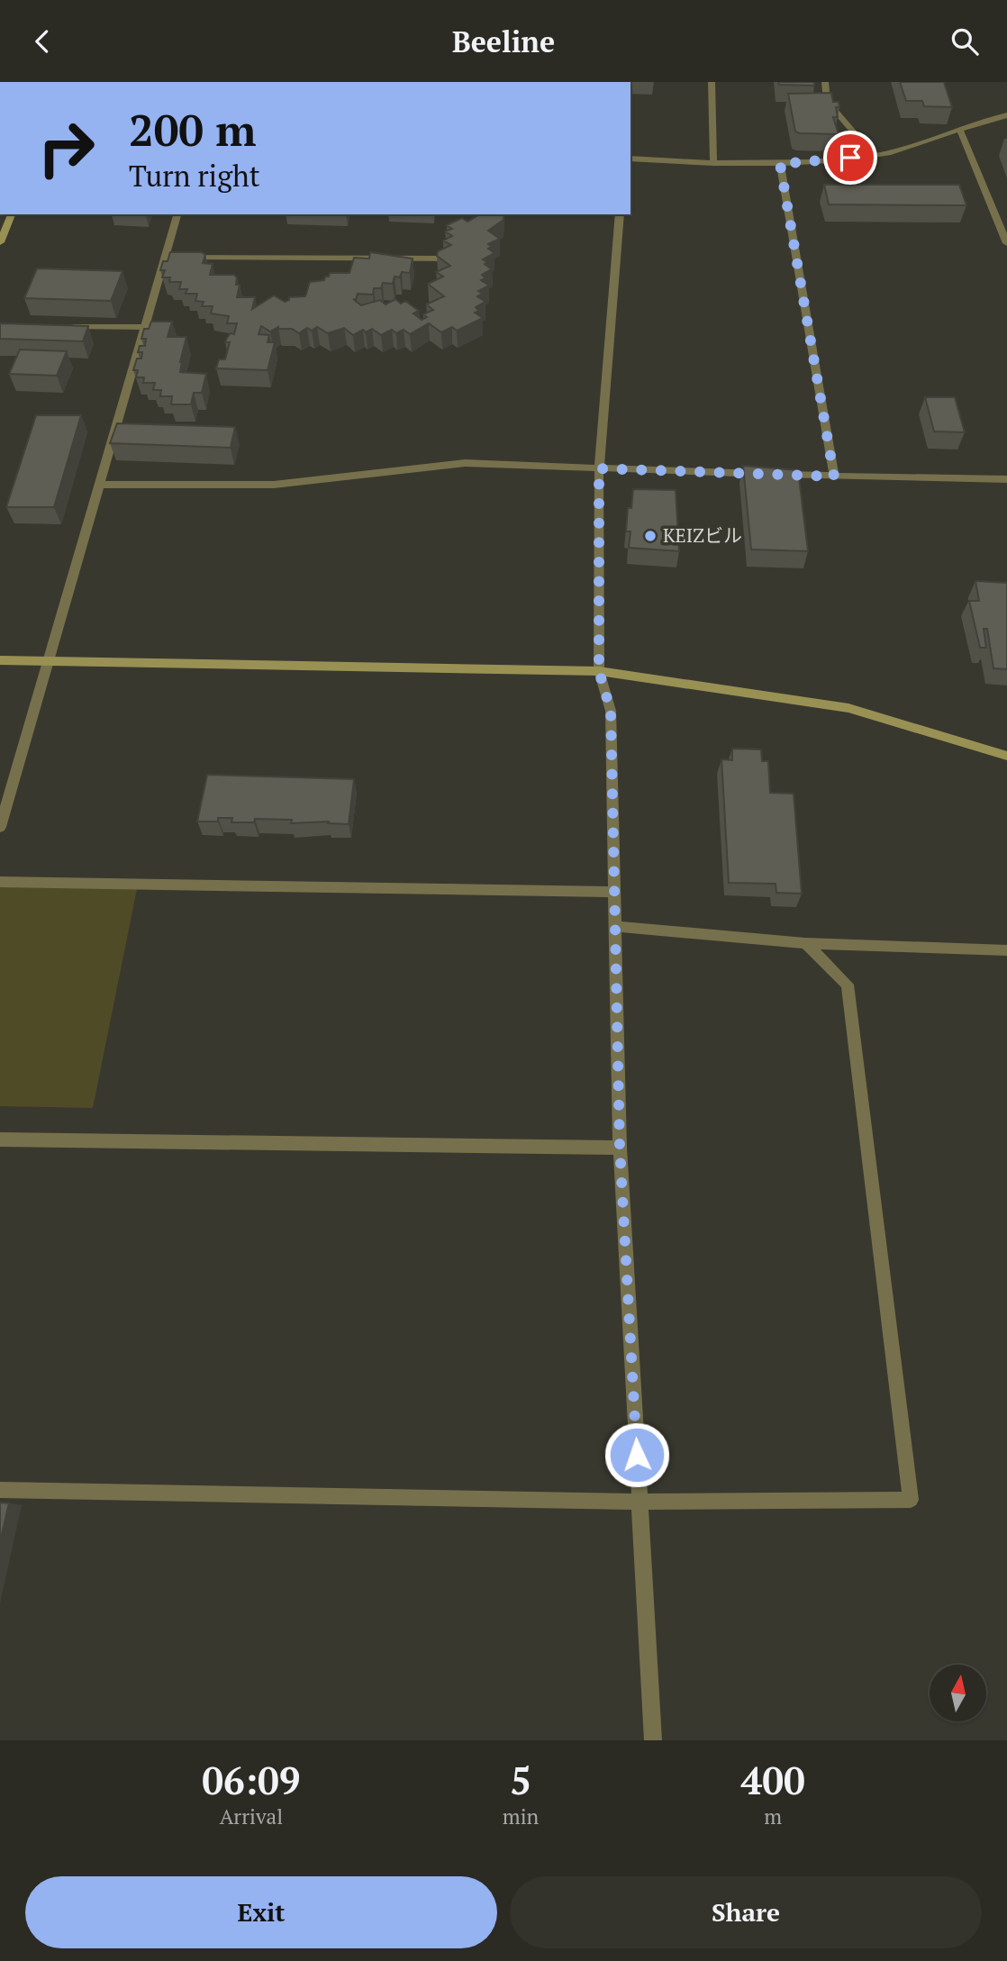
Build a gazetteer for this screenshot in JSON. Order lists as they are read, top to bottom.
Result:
{
  "places": ["KEIZビル"],
  "north": "top",
  "page": {
    "header": "Beeline",
    "turn": ["200 m", "Turn right"],
    "eta": [
      "06:09",
      "Arrival",
      "5",
      "min",
      "400",
      "m"
    ],
    "buttons": ["Exit", "Share"]
  }
}
